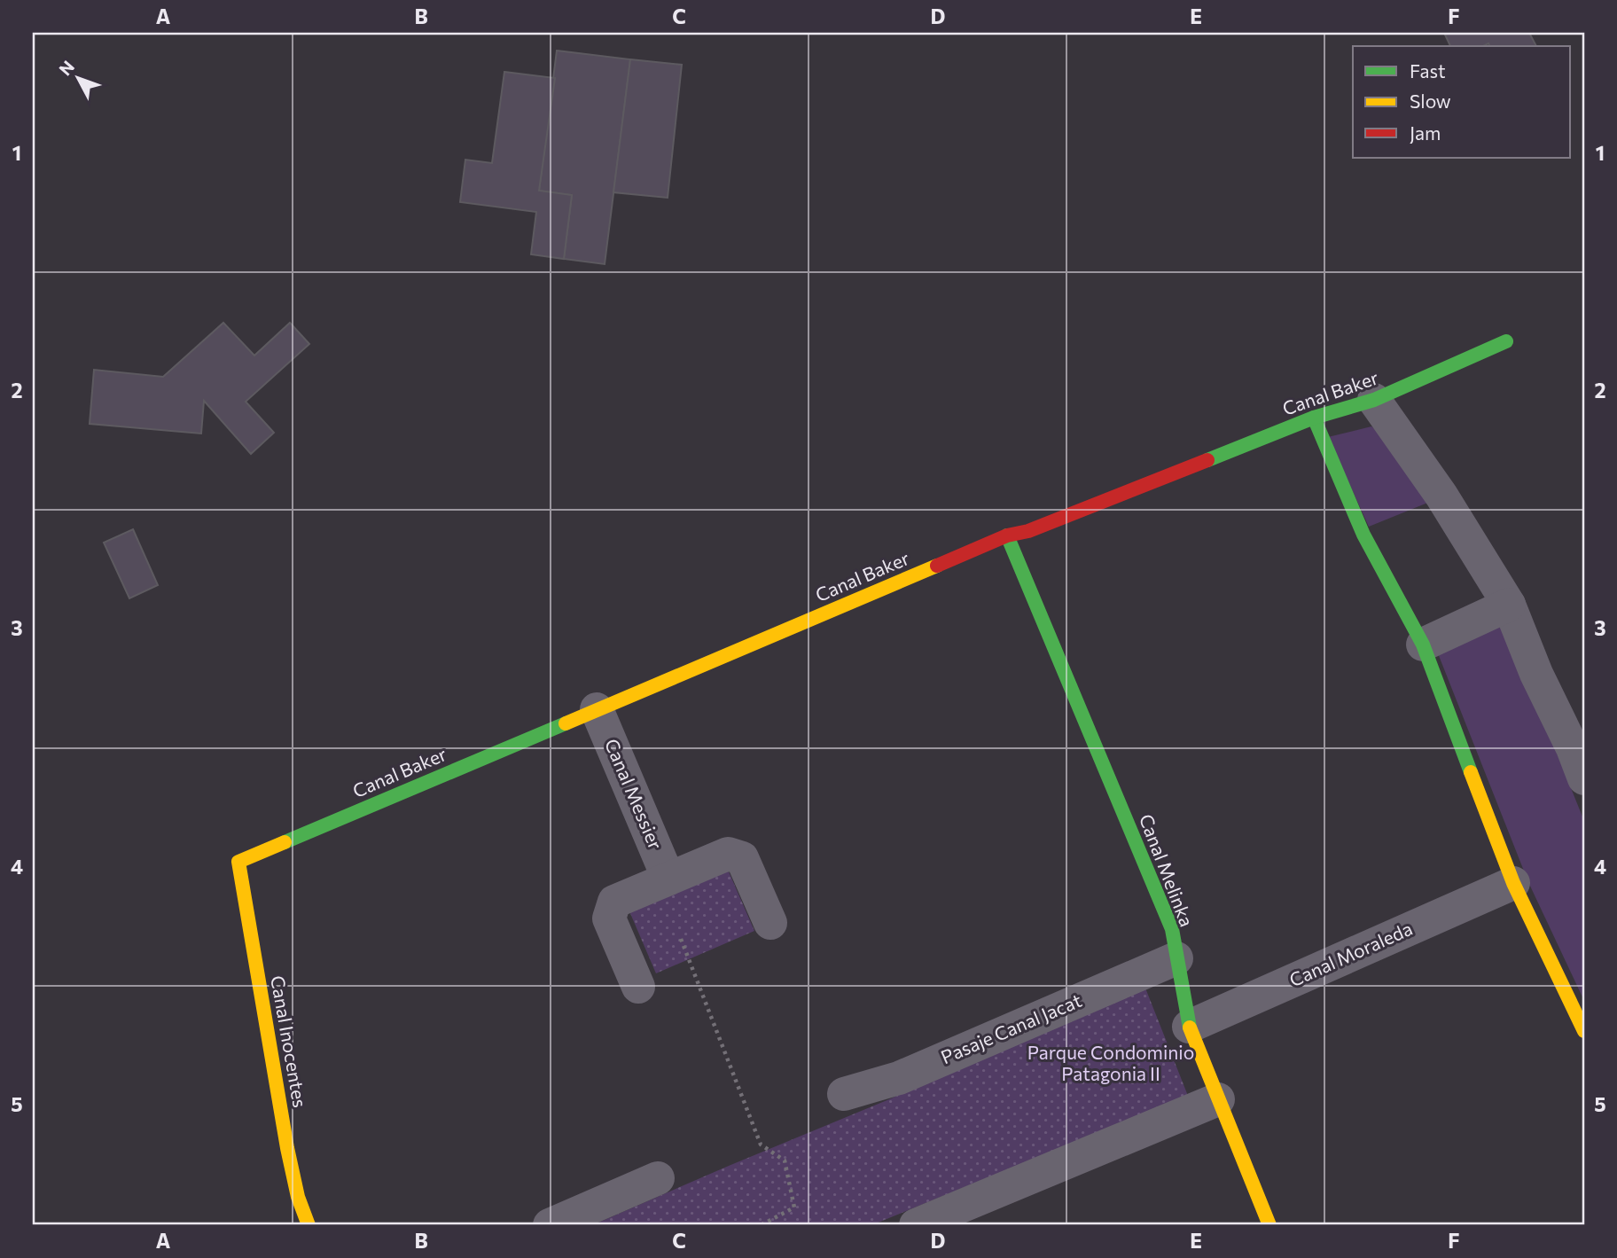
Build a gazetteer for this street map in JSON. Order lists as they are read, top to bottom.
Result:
{
  "streets": {
    "street": [
      "Canal Baker",
      "Canal Messier",
      "Canal Melinka",
      "Canal Moraleda",
      "Pasaje Canal Jacat",
      "Canal Inocentes"
    ]
  },
  "crossings": [
    ["Canal Baker", "Canal Messier"],
    ["Canal Baker", "Canal Melinka"],
    ["Canal Baker", "Canal Inocentes"],
    ["Canal Melinka", "Canal Moraleda"],
    ["Canal Melinka", "Pasaje Canal Jacat"]
  ],
  "parks": ["Parque Condominio Patagonia II"],
  "legend": ["Fast", "Slow", "Jam"],
  "north": "top left",
  "grid": {
    "columns": [
      "A",
      "B",
      "C",
      "D",
      "E",
      "F"
    ],
    "rows": [
      "1",
      "2",
      "3",
      "4",
      "5"
    ]
  }
}
